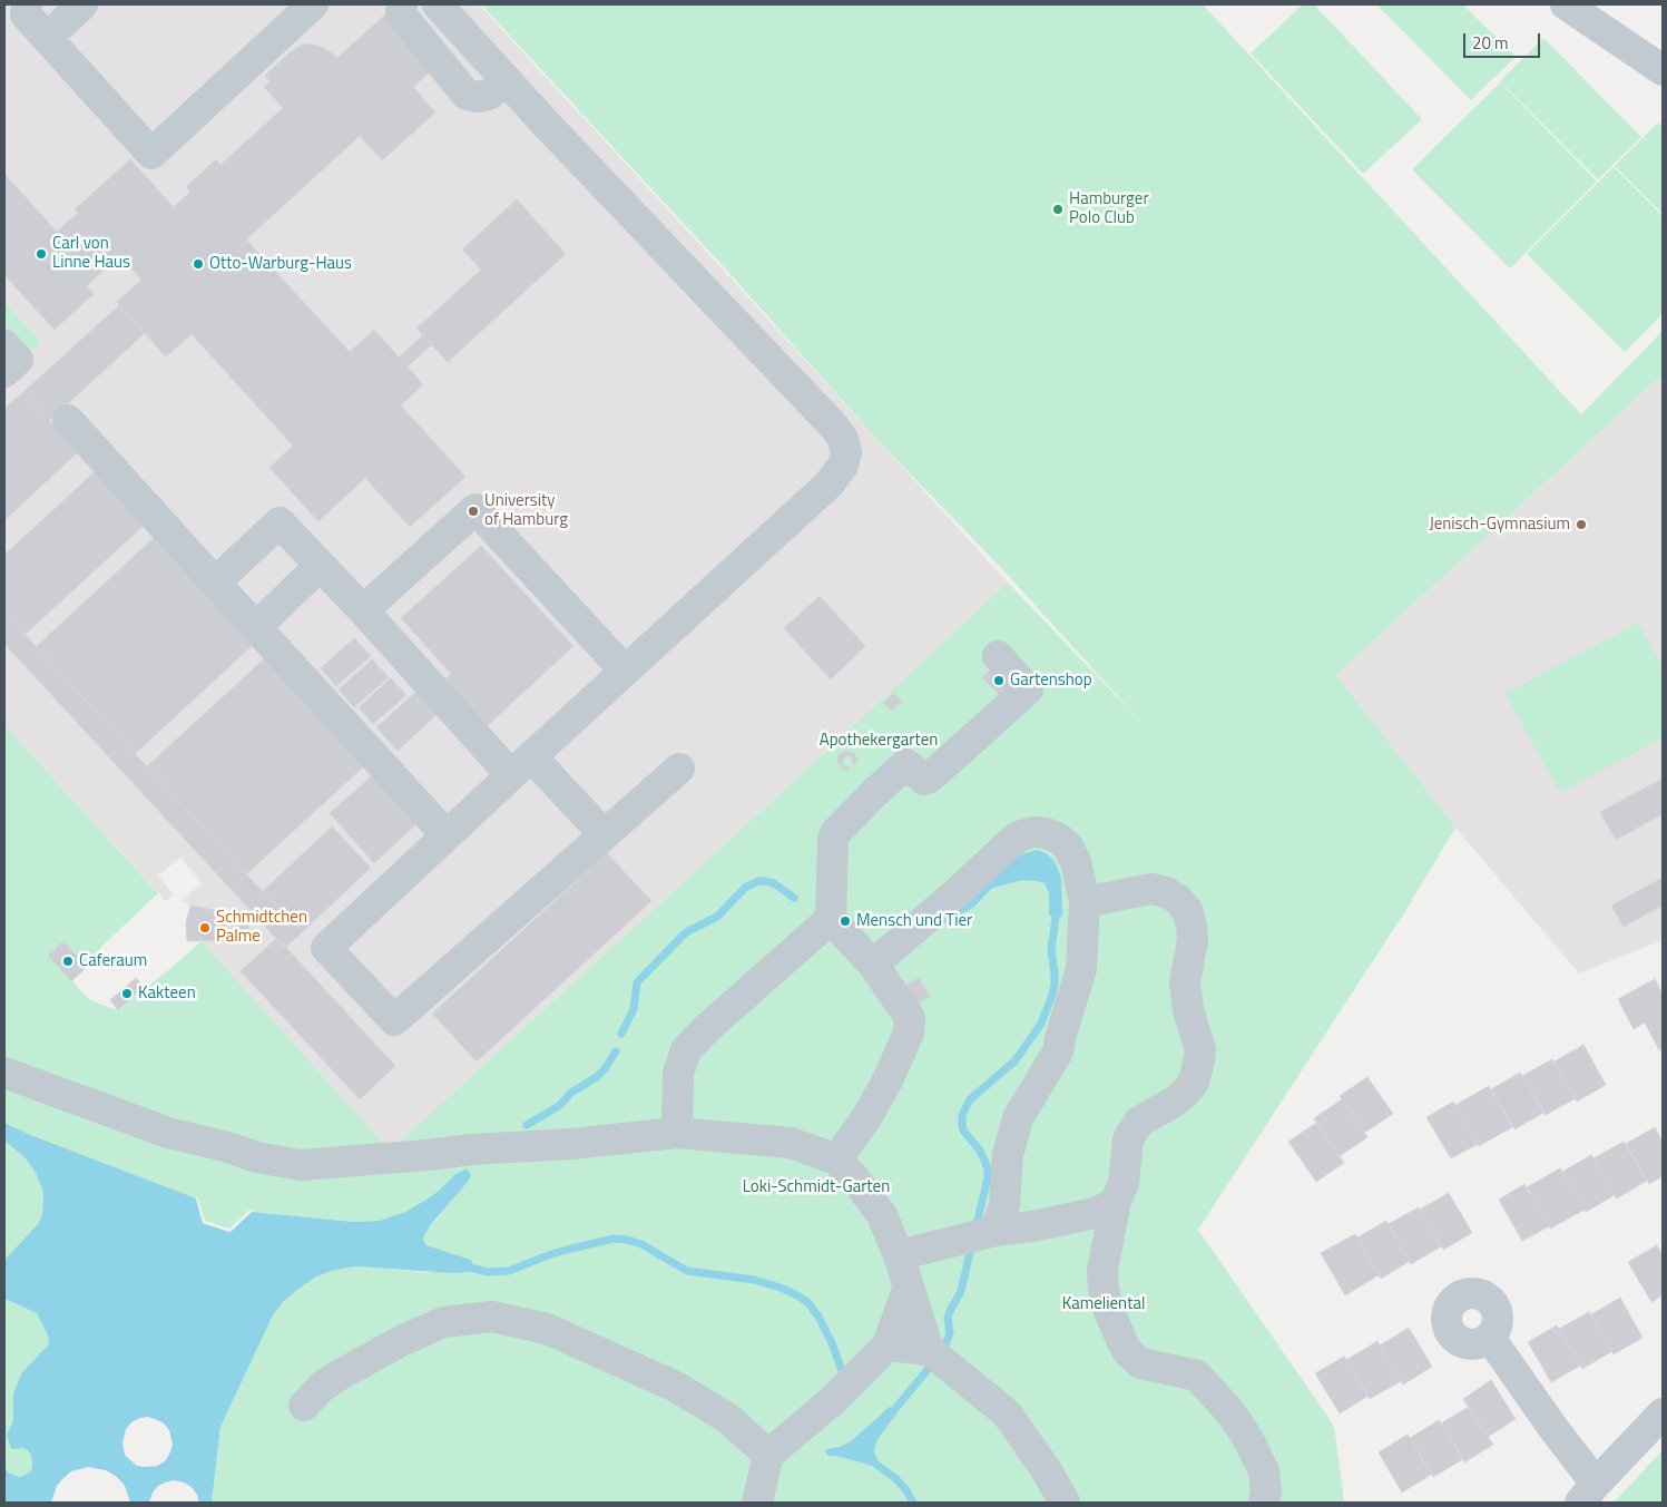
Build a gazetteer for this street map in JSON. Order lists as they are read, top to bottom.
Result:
{
  "parks": ["Apothekergarten", "Loki-Schmidt-Garten", "Kameliental"],
  "places": [
    "Hamburger Polo Club",
    "Carl von Linne Haus",
    "Otto-Warburg-Haus",
    "University of Hamburg",
    "Jenisch-Gymnasium",
    "Gartenshop",
    "Mensch und Tier",
    "Schmidtchen Palme",
    "Caferaum",
    "Kakteen"
  ],
  "scale_bar": "20 m"
}
